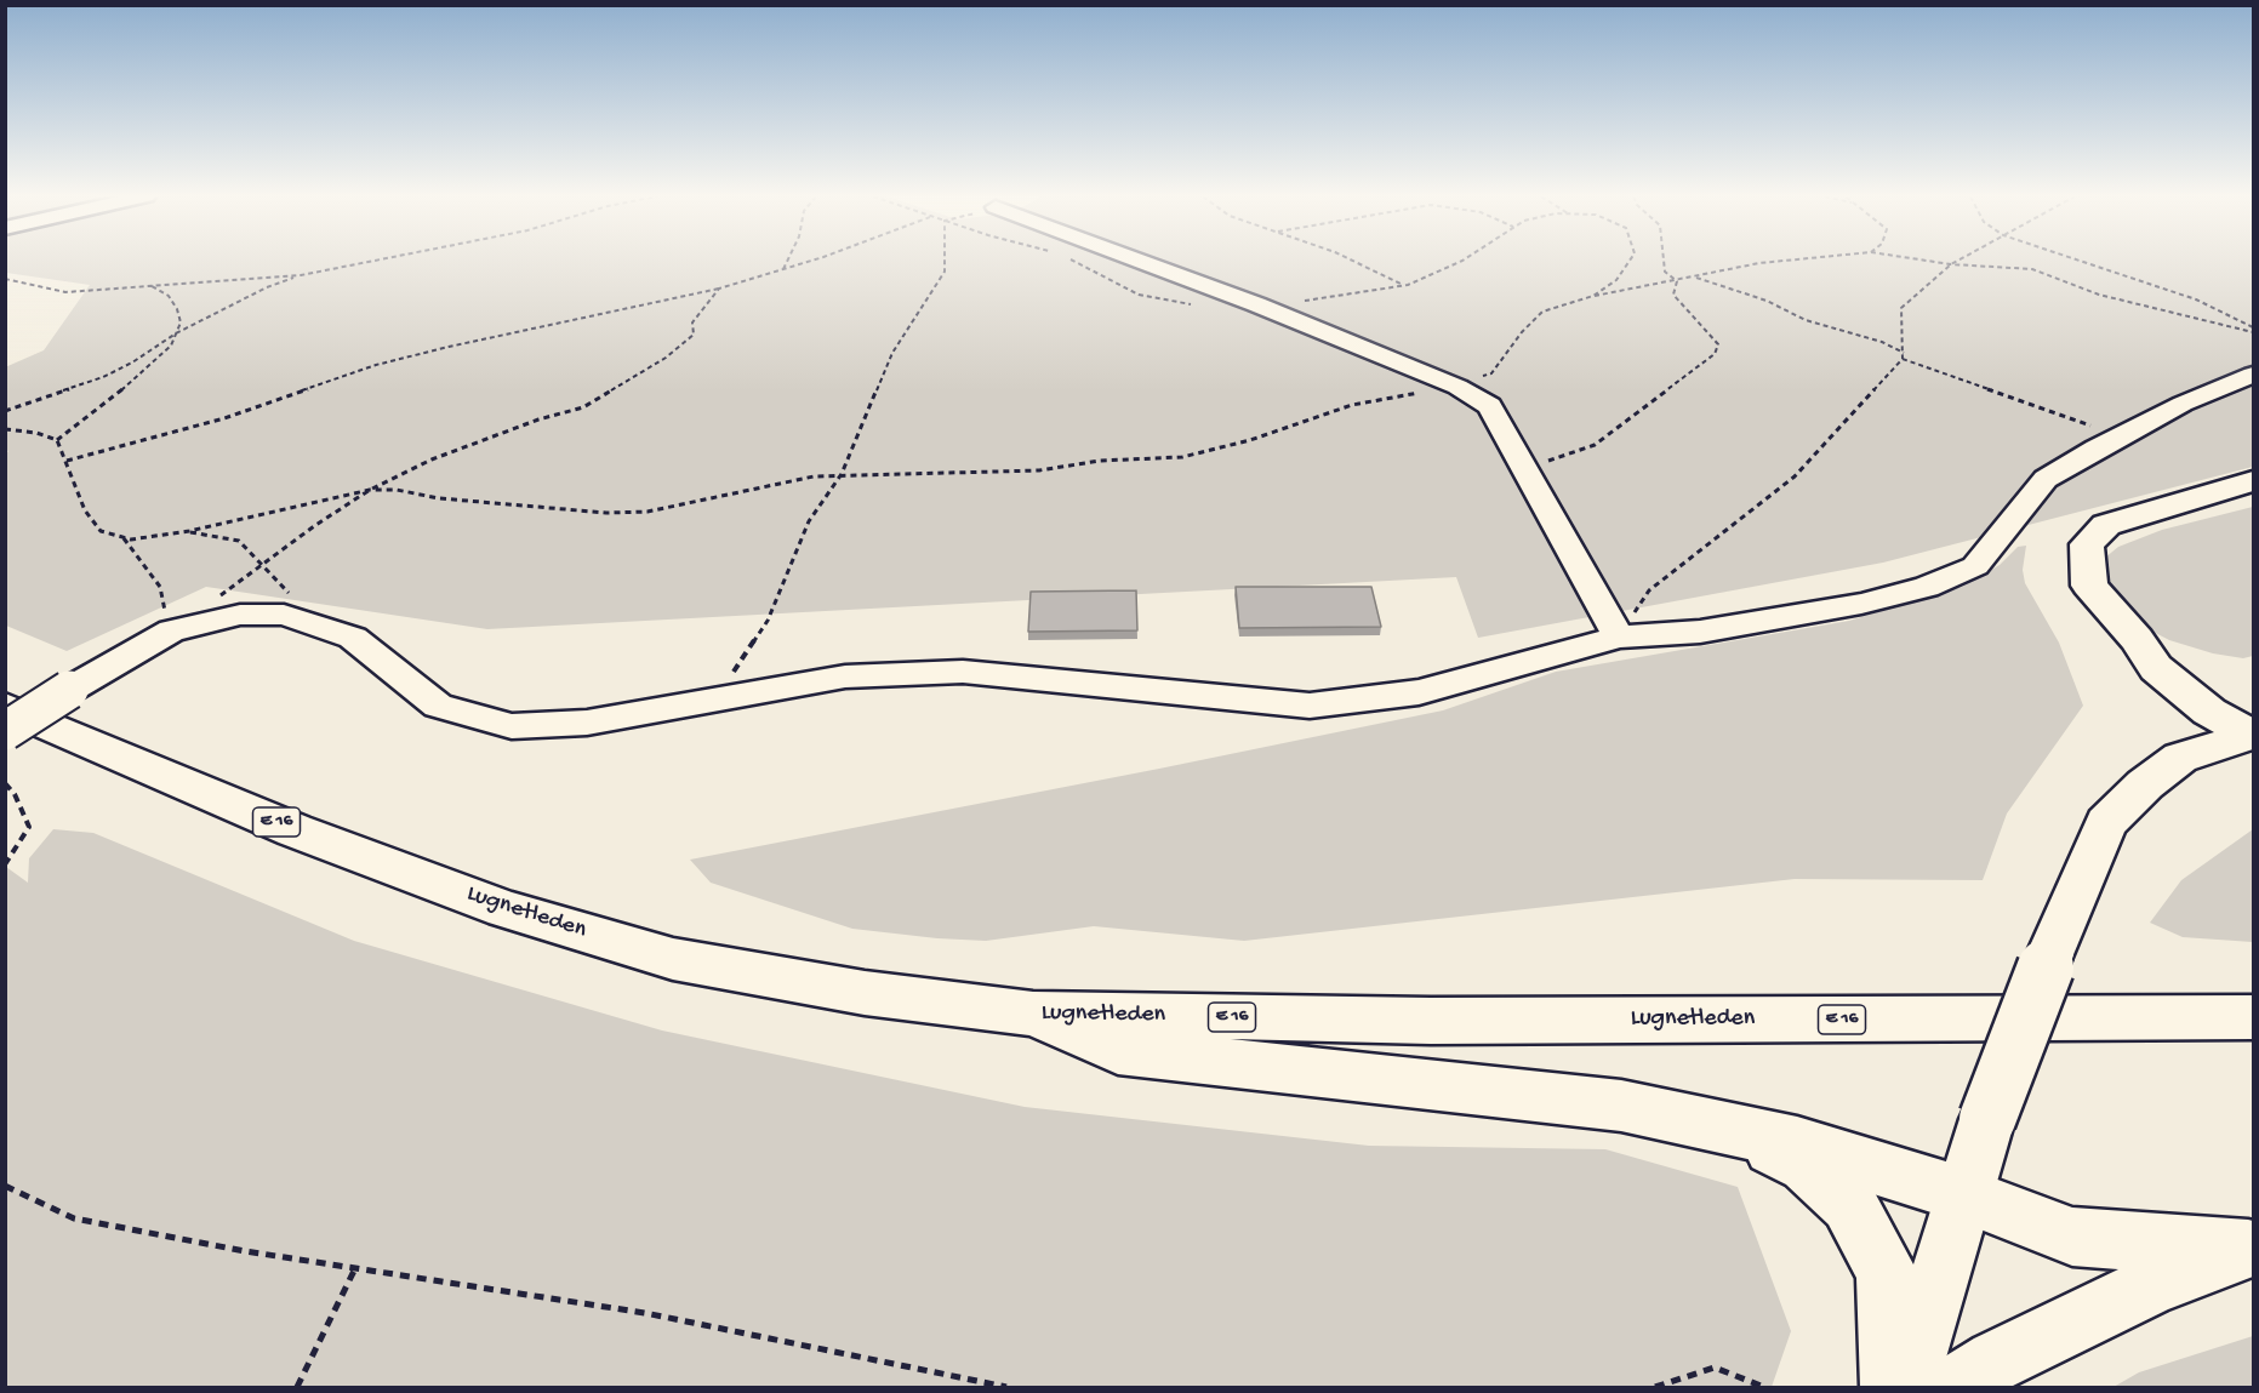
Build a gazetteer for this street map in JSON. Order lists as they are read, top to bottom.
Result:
{
  "streets": {
    "main road": ["E 16", "Lugnetleden"]
  },
  "crossings": [
    ["E 16", "Lugnetleden"]
  ]
}
